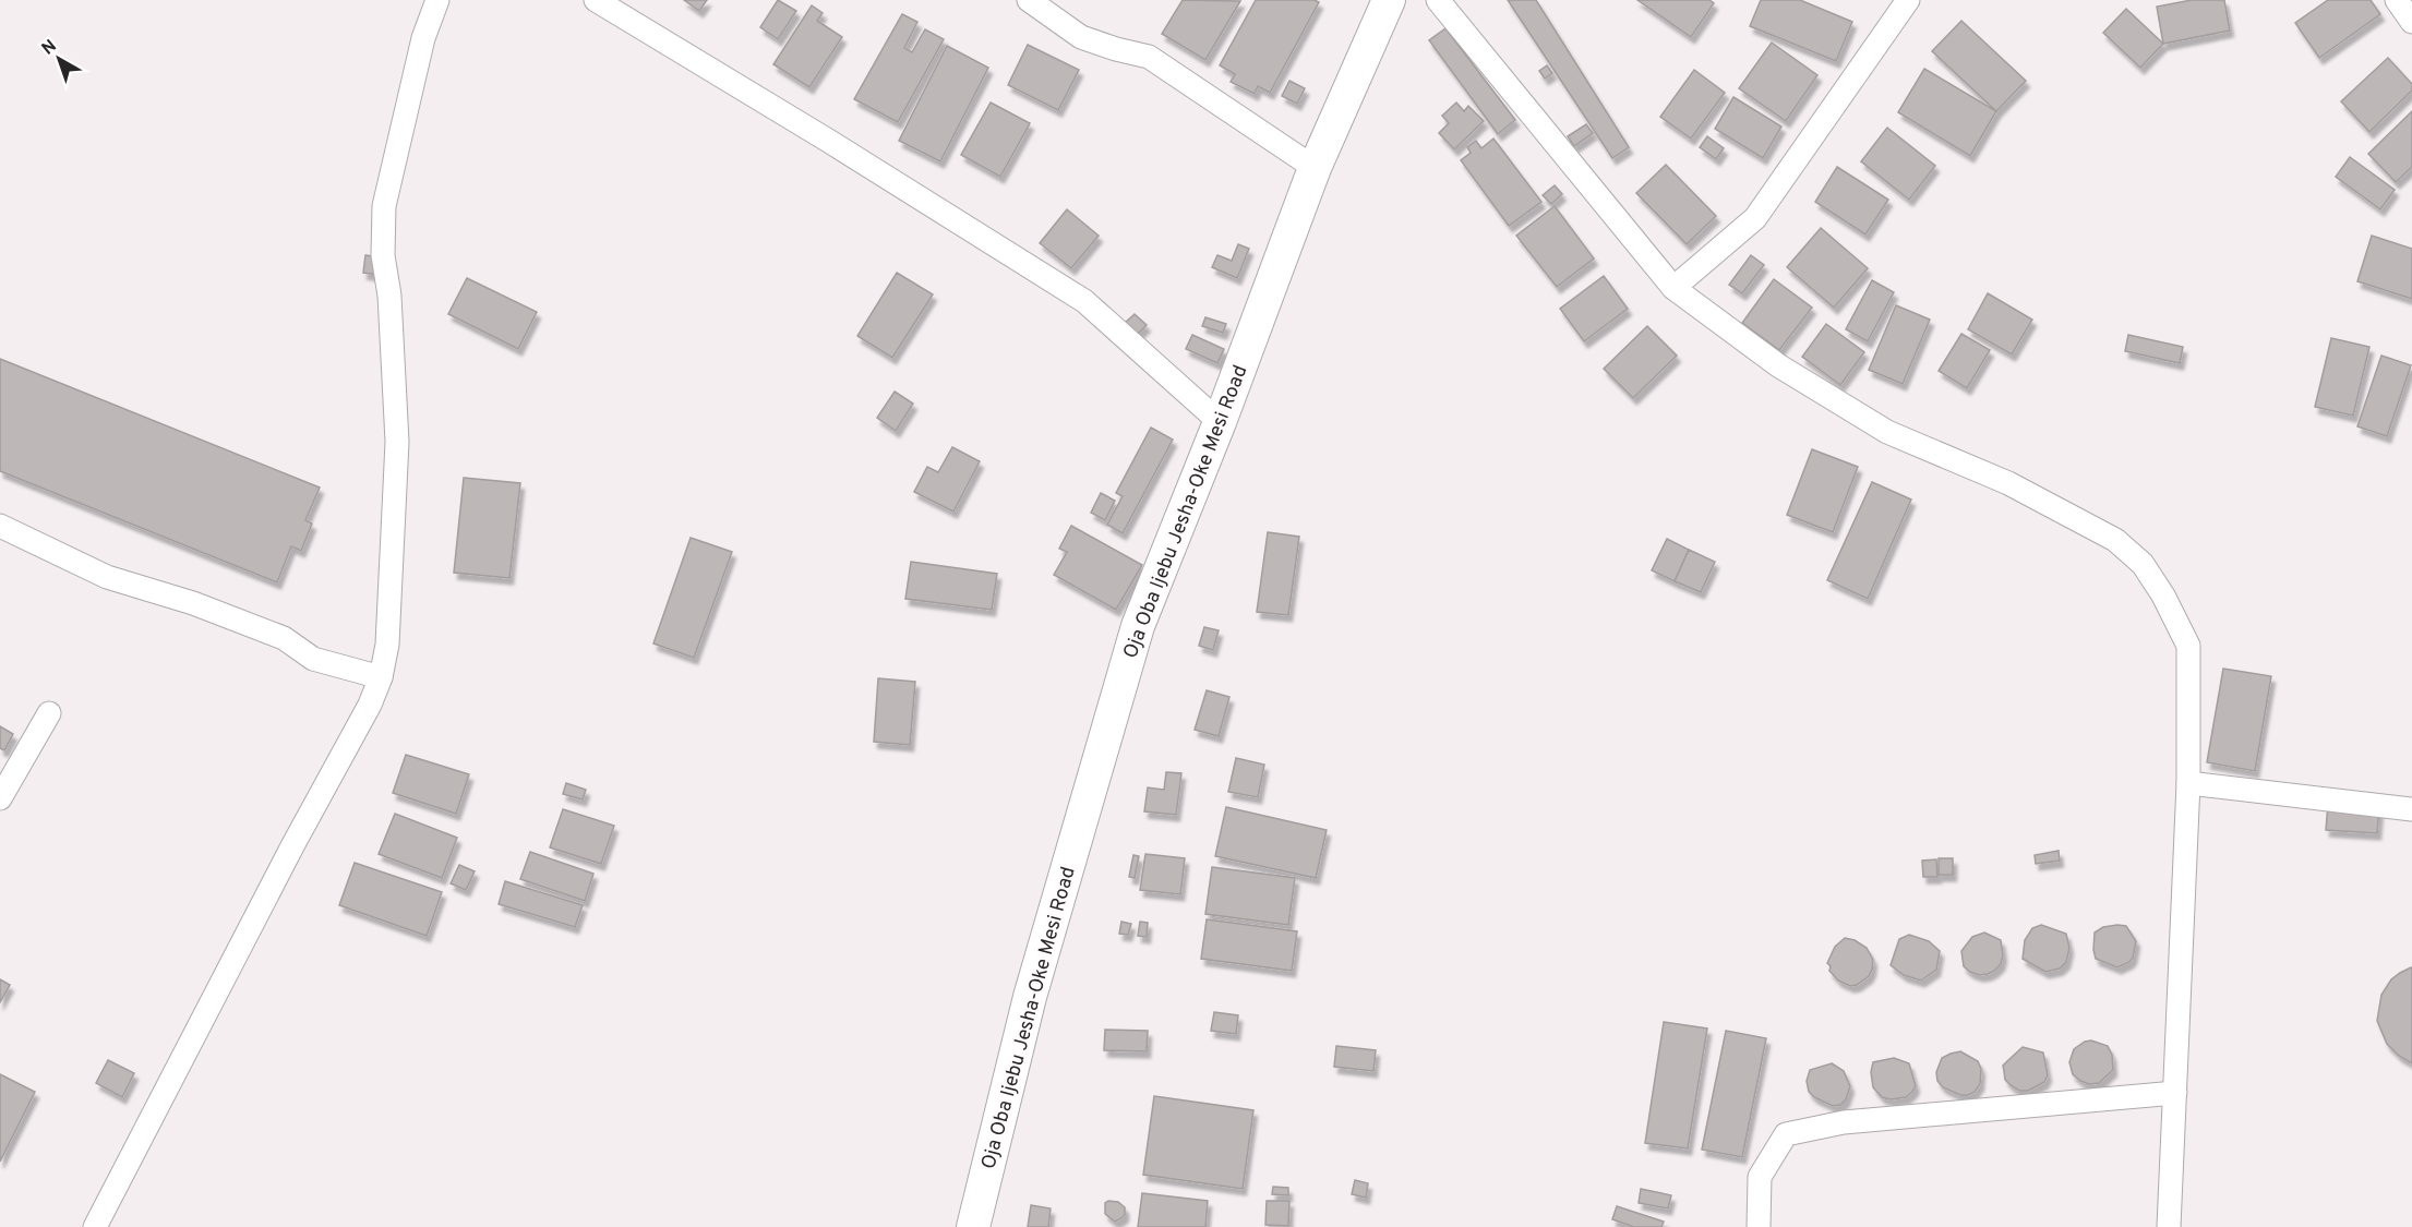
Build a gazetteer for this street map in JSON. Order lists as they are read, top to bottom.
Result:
{
  "streets": {
    "main road": ["Oja Oba Ijebu Jesha-Oke Mesi Road"]
  },
  "north": "top left"
}
